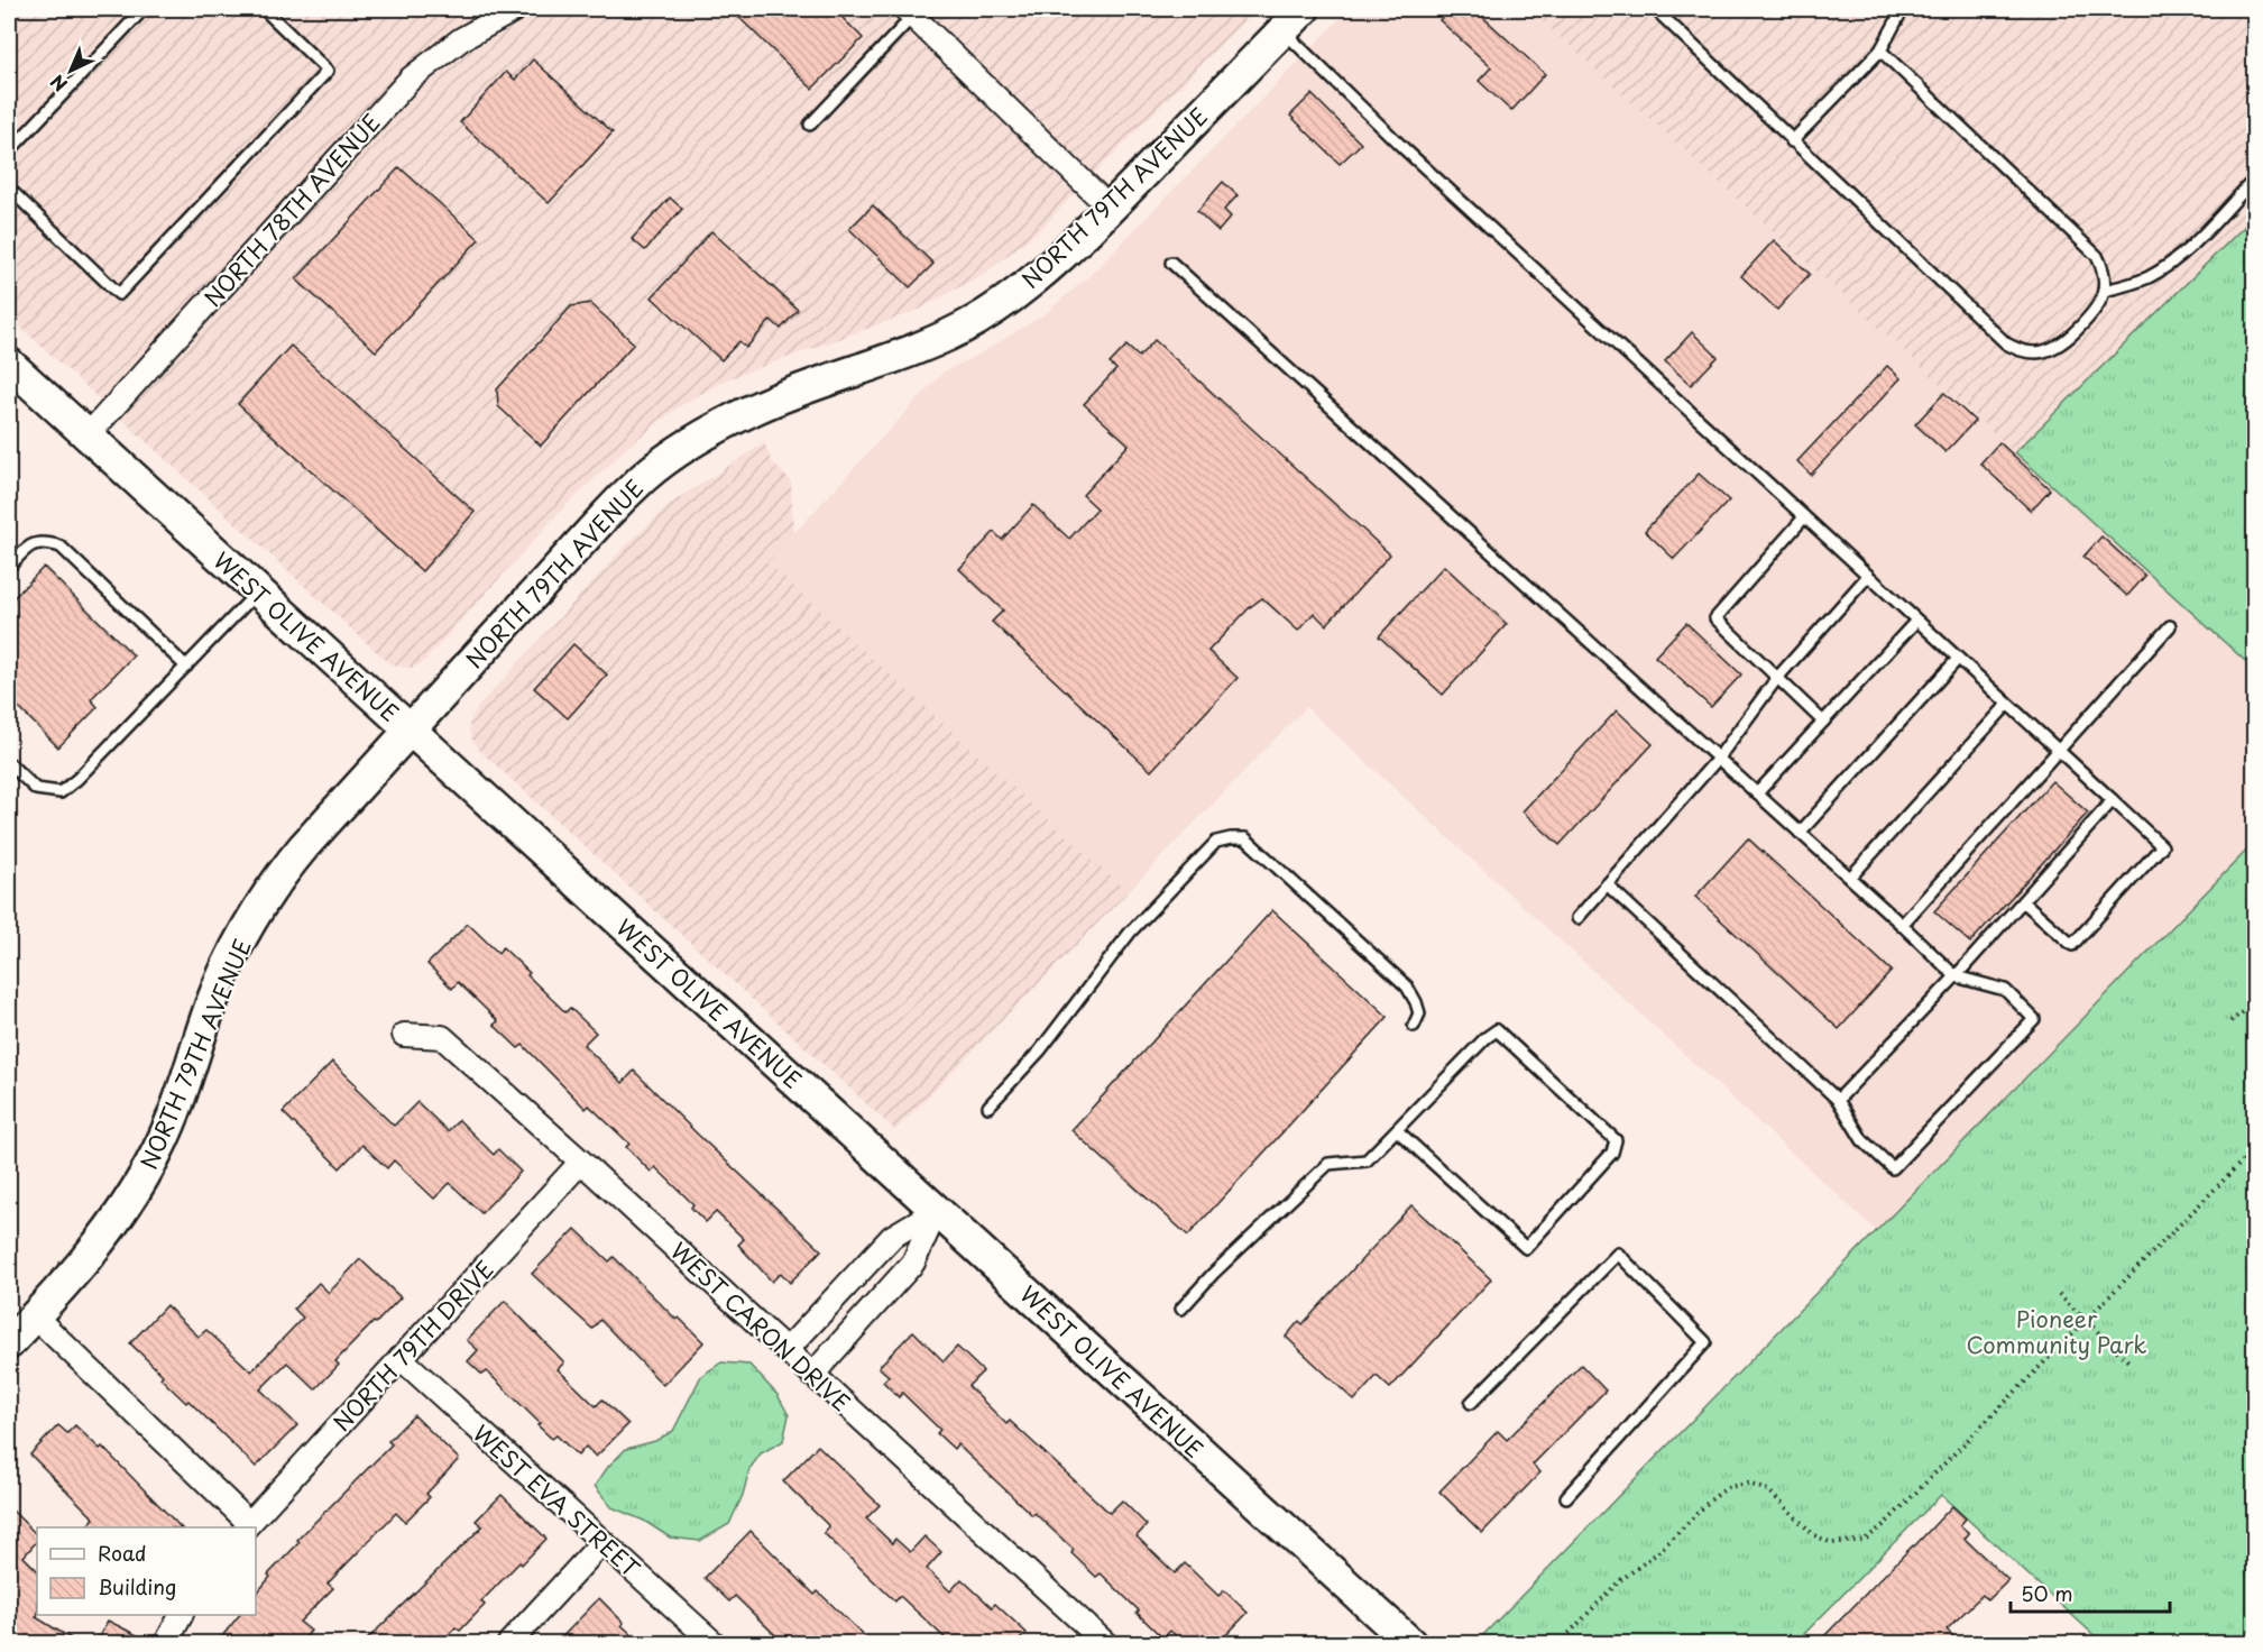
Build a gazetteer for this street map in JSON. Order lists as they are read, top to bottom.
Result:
{
  "streets": {
    "street": [
      "NORTH 79TH AVENUE",
      "NORTH 78TH AVENUE",
      "WEST OLIVE AVENUE",
      "WEST CARON DRIVE",
      "NORTH 79TH DRIVE",
      "WEST EVA STREET"
    ]
  },
  "crossings": [
    ["NORTH 79TH AVENUE", "WEST OLIVE AVENUE"],
    ["NORTH 78TH AVENUE", "WEST OLIVE AVENUE"],
    ["WEST CARON DRIVE", "NORTH 79TH DRIVE"],
    ["NORTH 79TH DRIVE", "WEST EVA STREET"]
  ],
  "parks": ["Pioneer Community Park"],
  "legend": ["Road", "Building"],
  "scale_bar": "50 m",
  "north": "bottom left"
}
